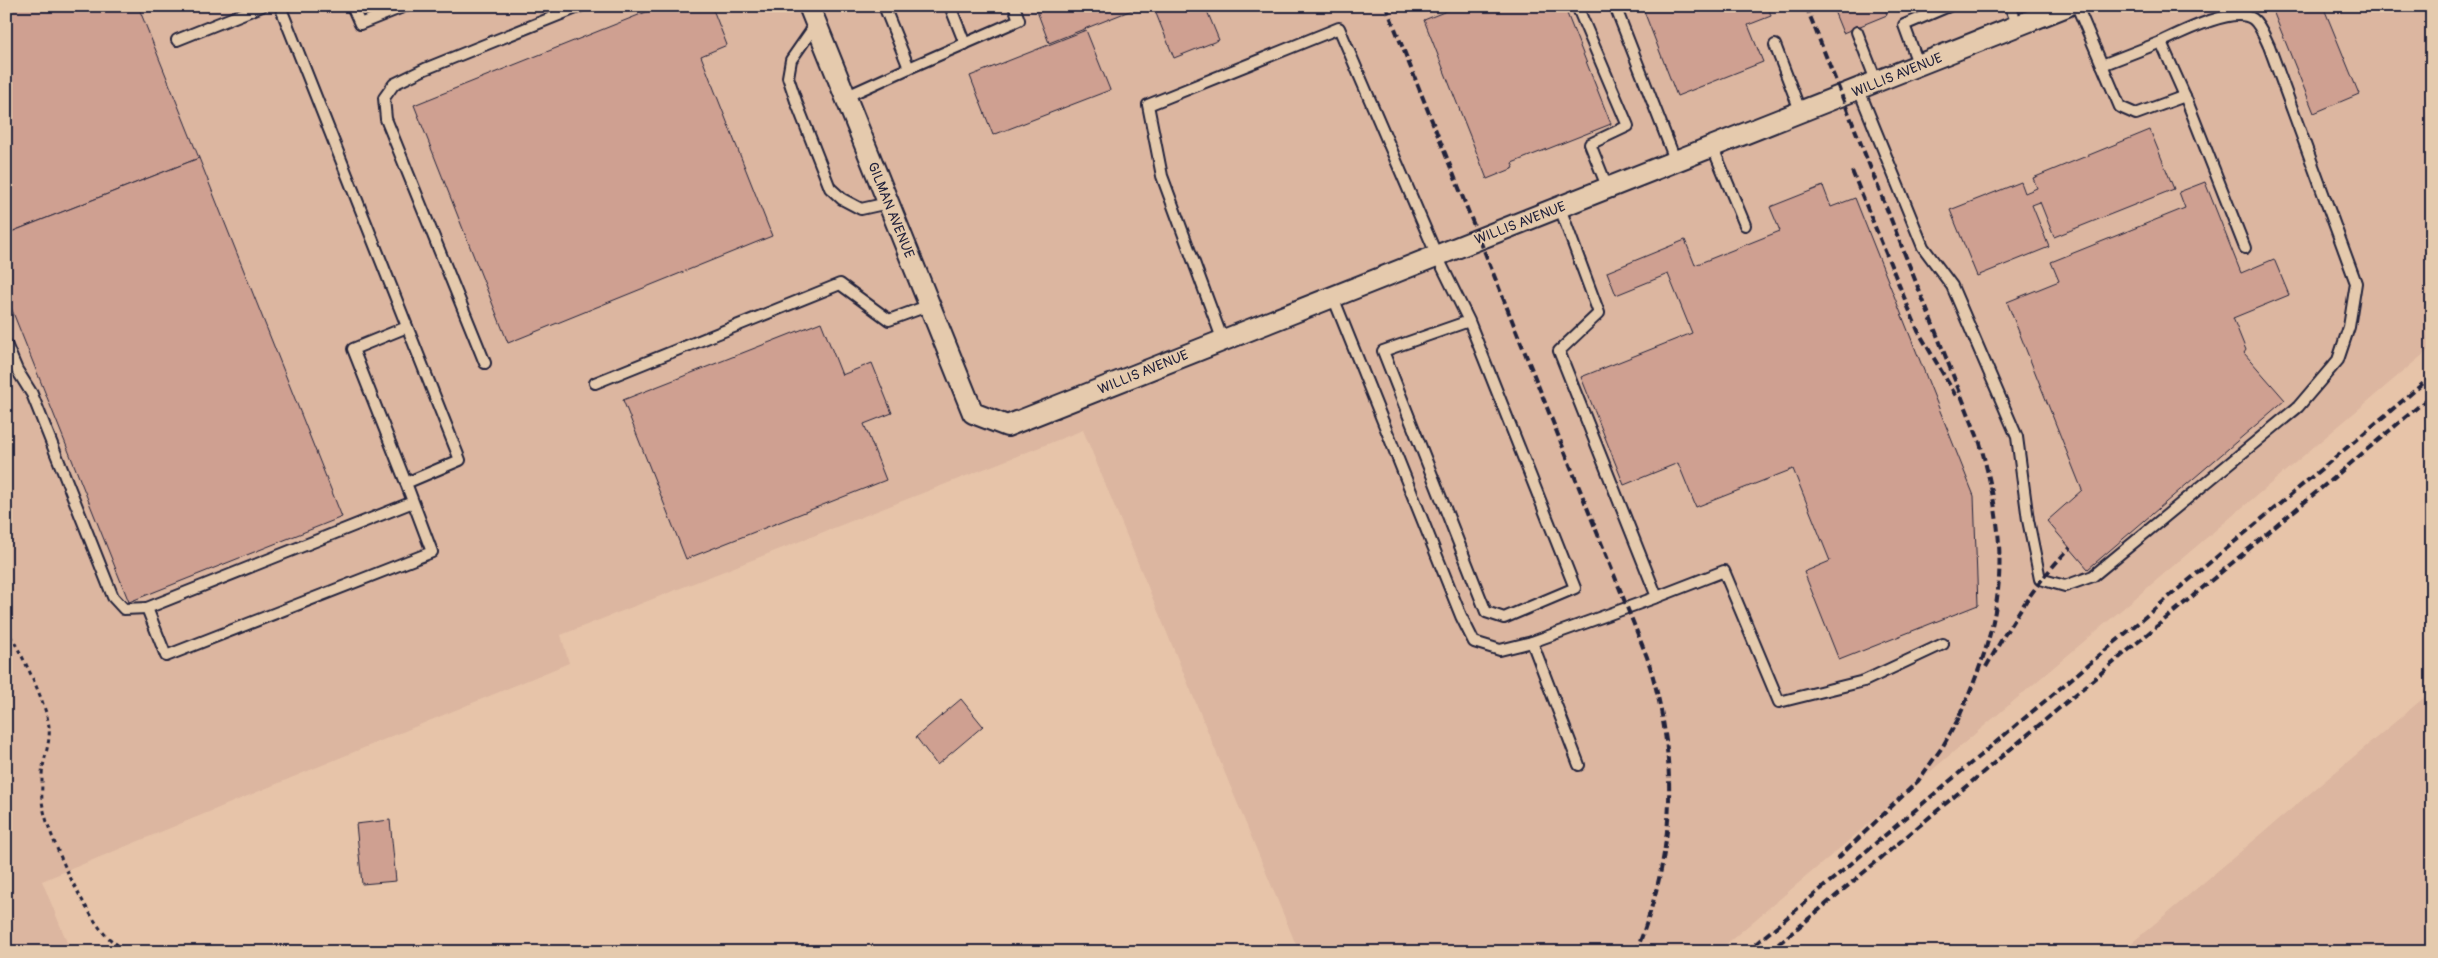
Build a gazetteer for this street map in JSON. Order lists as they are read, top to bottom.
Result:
{
  "streets": {
    "street": ["WILLIS AVENUE", "GILMAN AVENUE"]
  },
  "crossings": [
    ["WILLIS AVENUE", "GILMAN AVENUE"]
  ]
}
